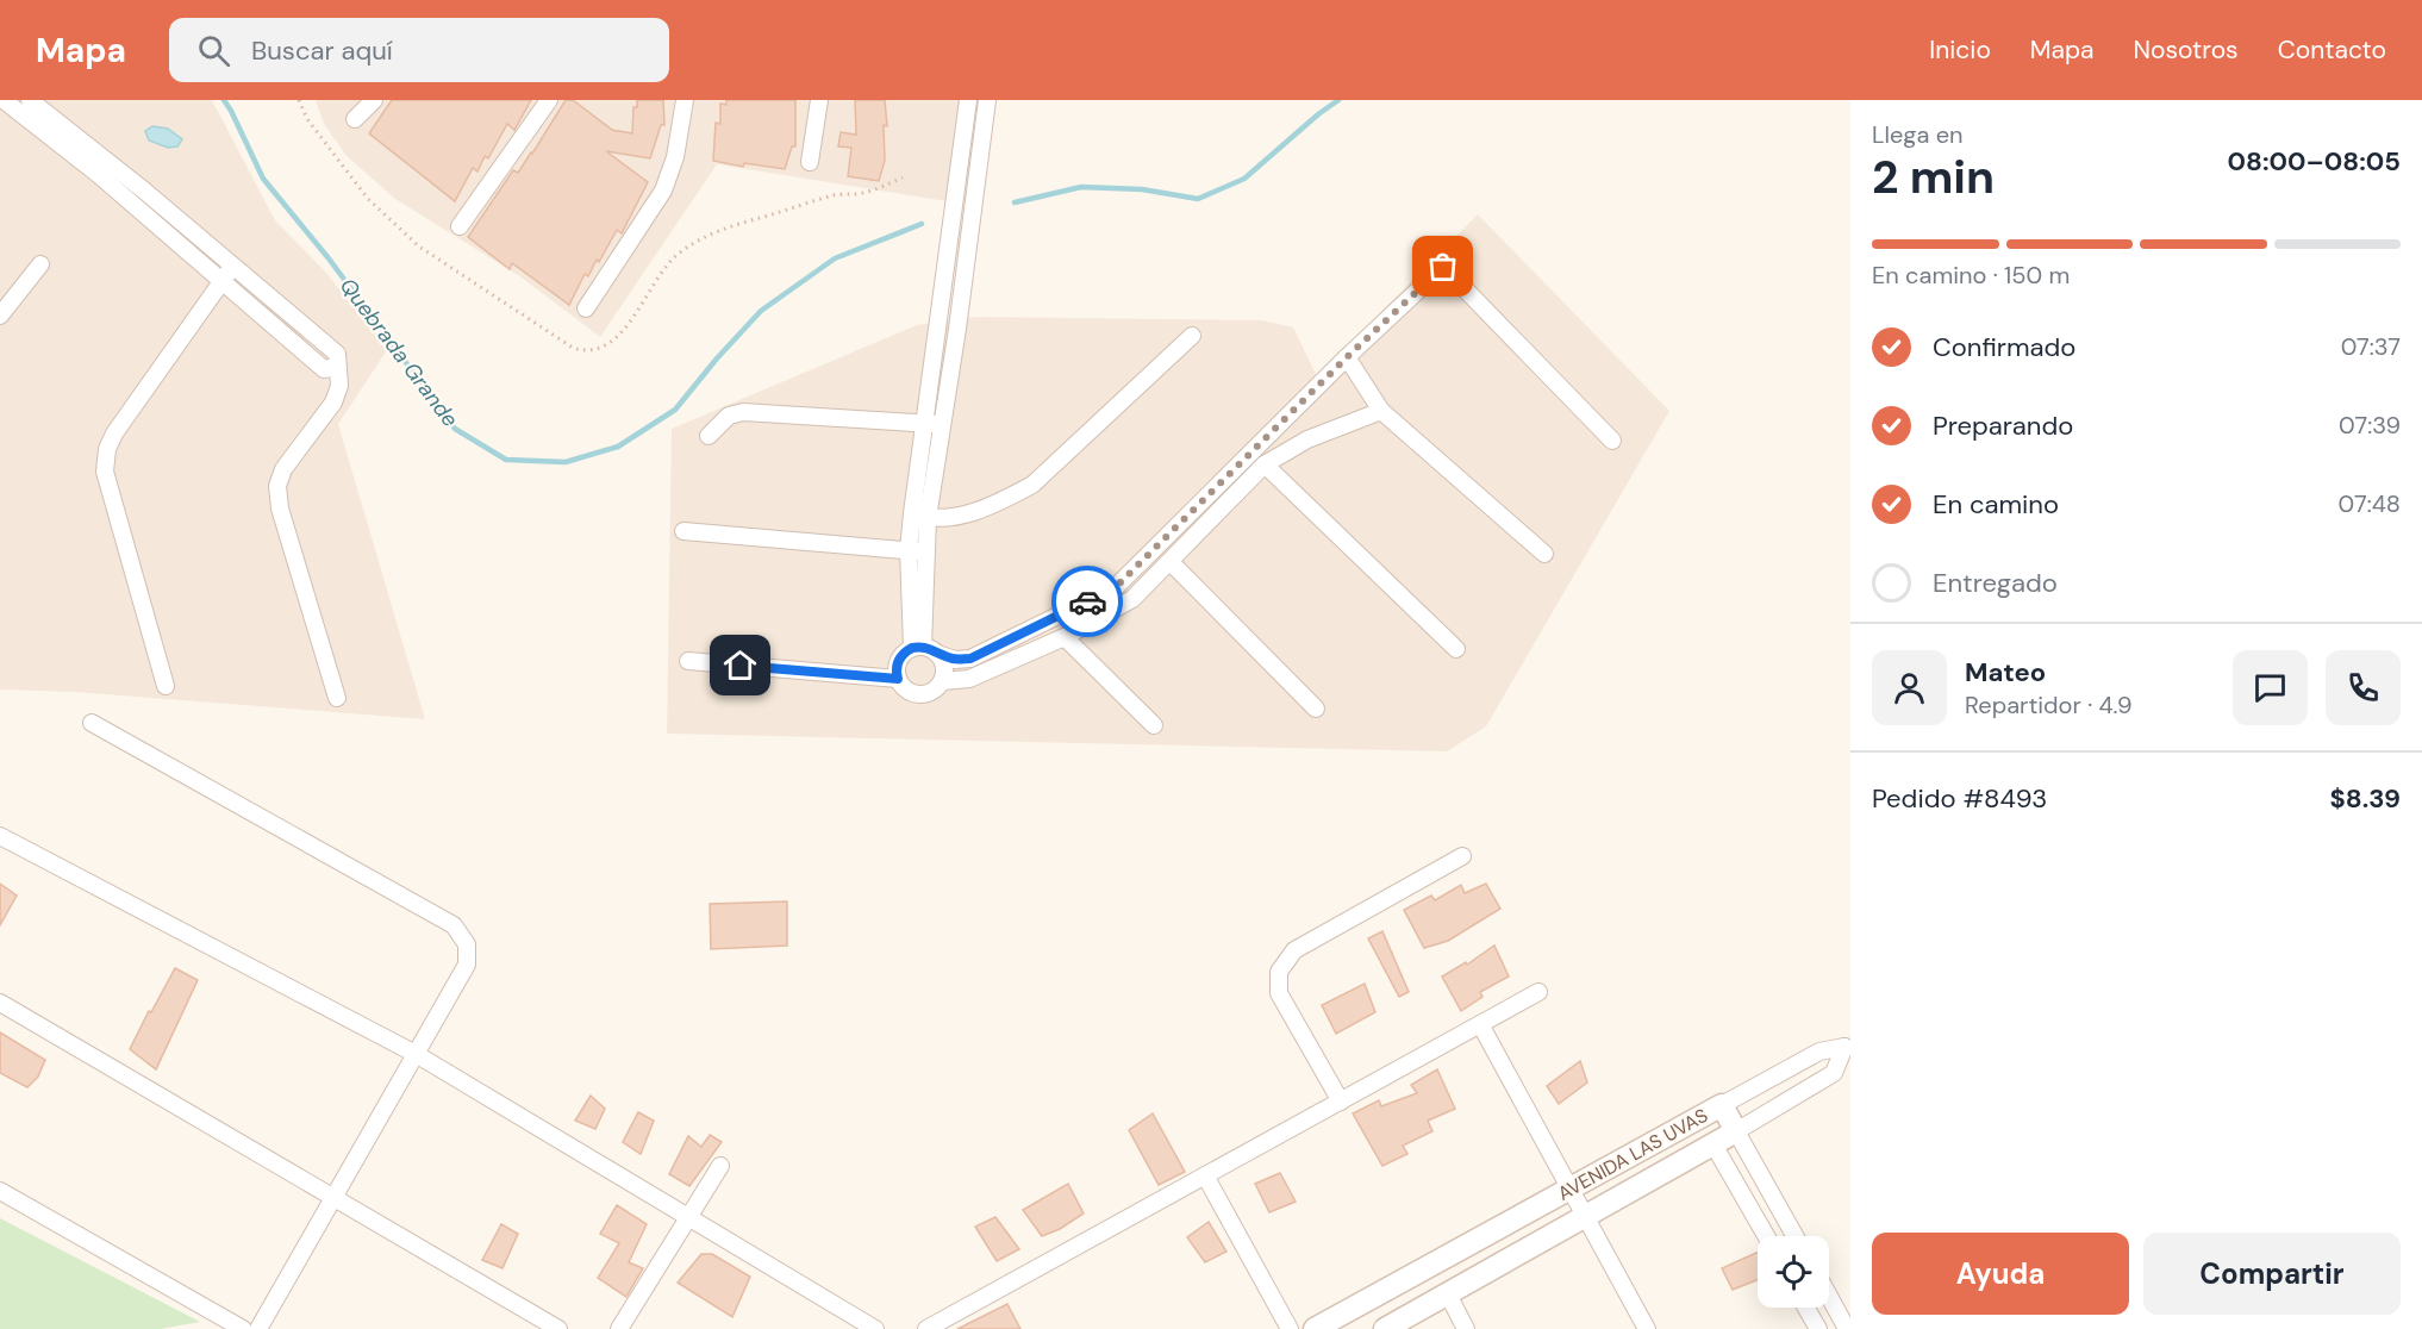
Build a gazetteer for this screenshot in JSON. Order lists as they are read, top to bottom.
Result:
{
  "streets": {
    "street": ["AVENIDA LAS UVAS"]
  },
  "water": ["Quebrada Grande"],
  "page": {
    "header": "Mapa",
    "search": "Buscar aquí",
    "nav": [
      "Inicio",
      "Mapa",
      "Nosotros",
      "Contacto"
    ],
    "heading": ["2 min", "Llega en", "08:00–08:05"],
    "panel": [
      "Mateo",
      "Repartidor · 4.9",
      "Pedido #8493",
      "$8.39"
    ],
    "bar": "En camino · 150 m",
    "list": [
      ["Confirmado", "07:37"],
      ["Preparando", "07:39"],
      ["En camino", "07:48"],
      "Entregado"
    ],
    "buttons": ["Ayuda", "Compartir"]
  }
}
